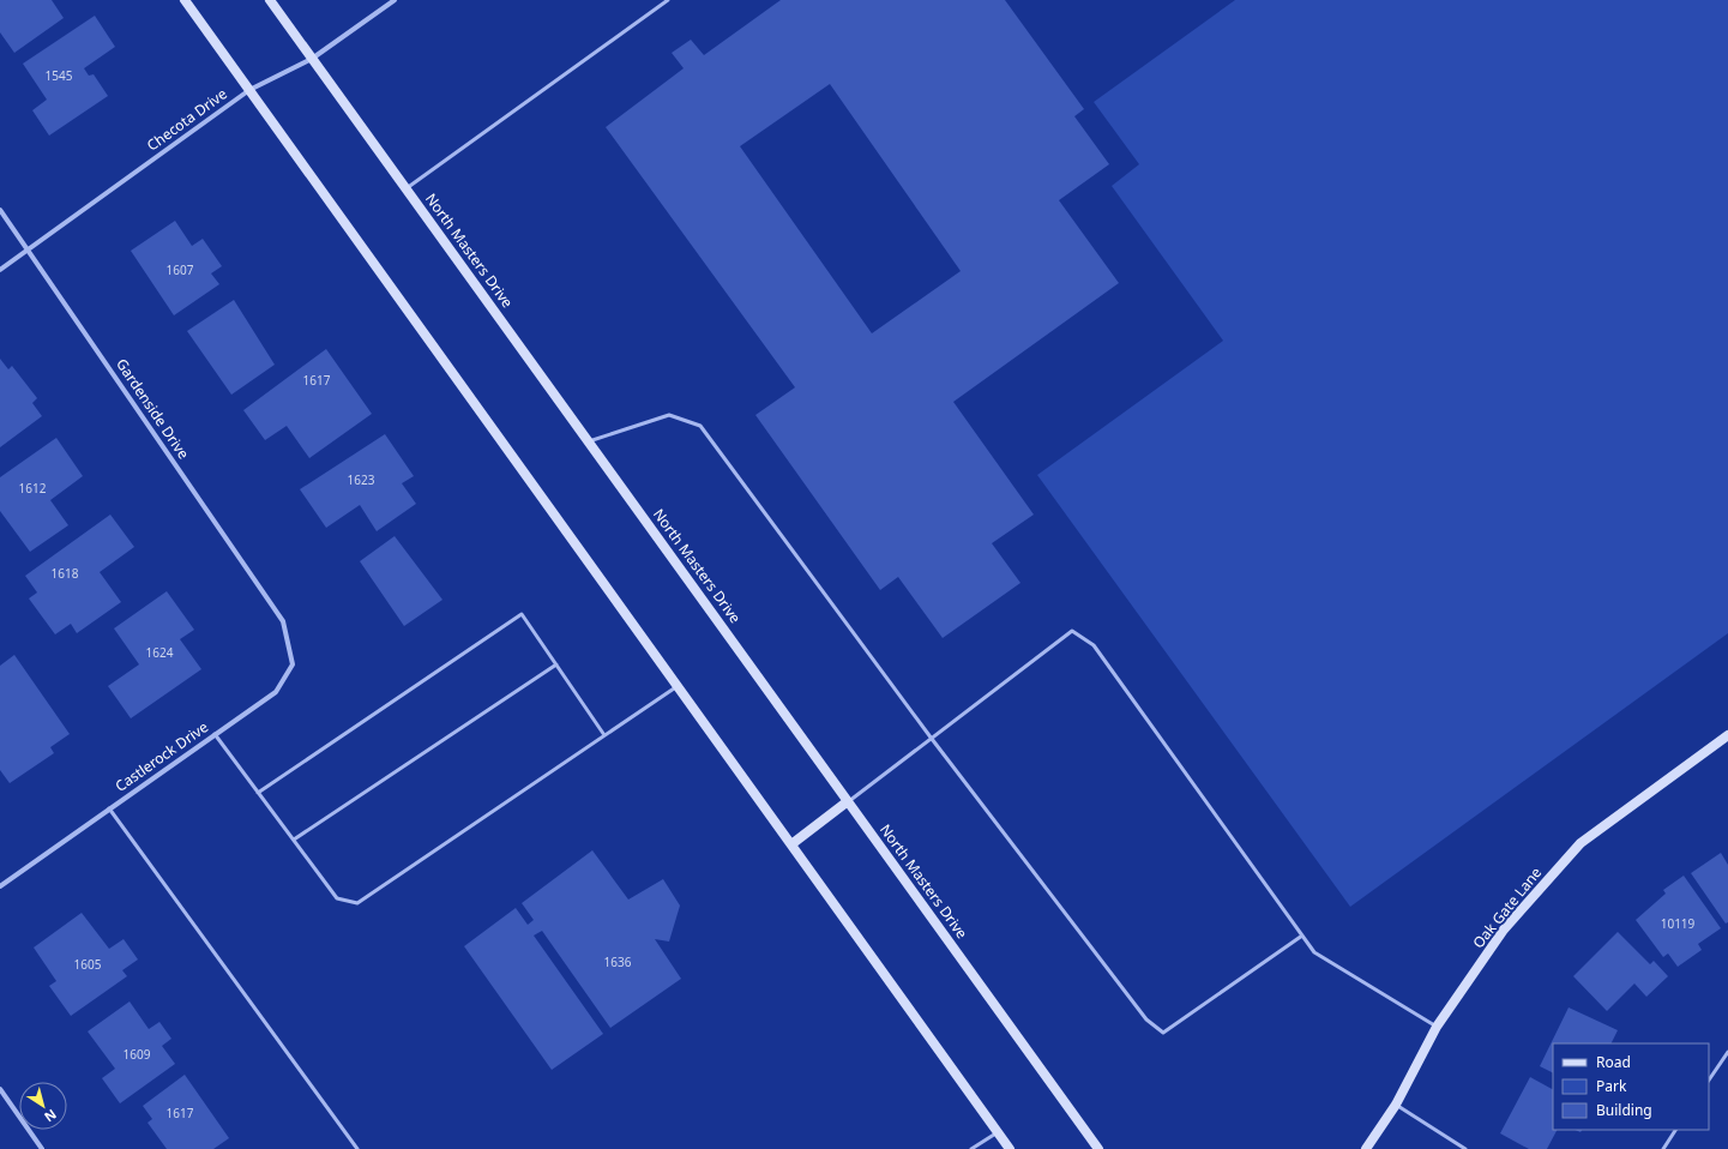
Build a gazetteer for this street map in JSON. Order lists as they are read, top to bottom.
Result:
{
  "streets": {
    "main road": ["North Masters Drive", "Oak Gate Lane"],
    "street": ["Checota Drive", "Gardenside Drive", "Castlerock Drive"]
  },
  "crossings": [
    ["Checota Drive", "North Masters Drive"],
    ["Checota Drive", "Gardenside Drive"],
    ["Gardenside Drive", "Castlerock Drive"]
  ],
  "house_numbers": [
    "1545",
    "1607",
    "1617",
    "1623",
    "1612",
    "1618",
    "1624",
    "10119",
    "1636",
    "1605",
    "1609",
    "1617"
  ],
  "legend": ["Road", "Park", "Building"],
  "north": "bottom right"
}
